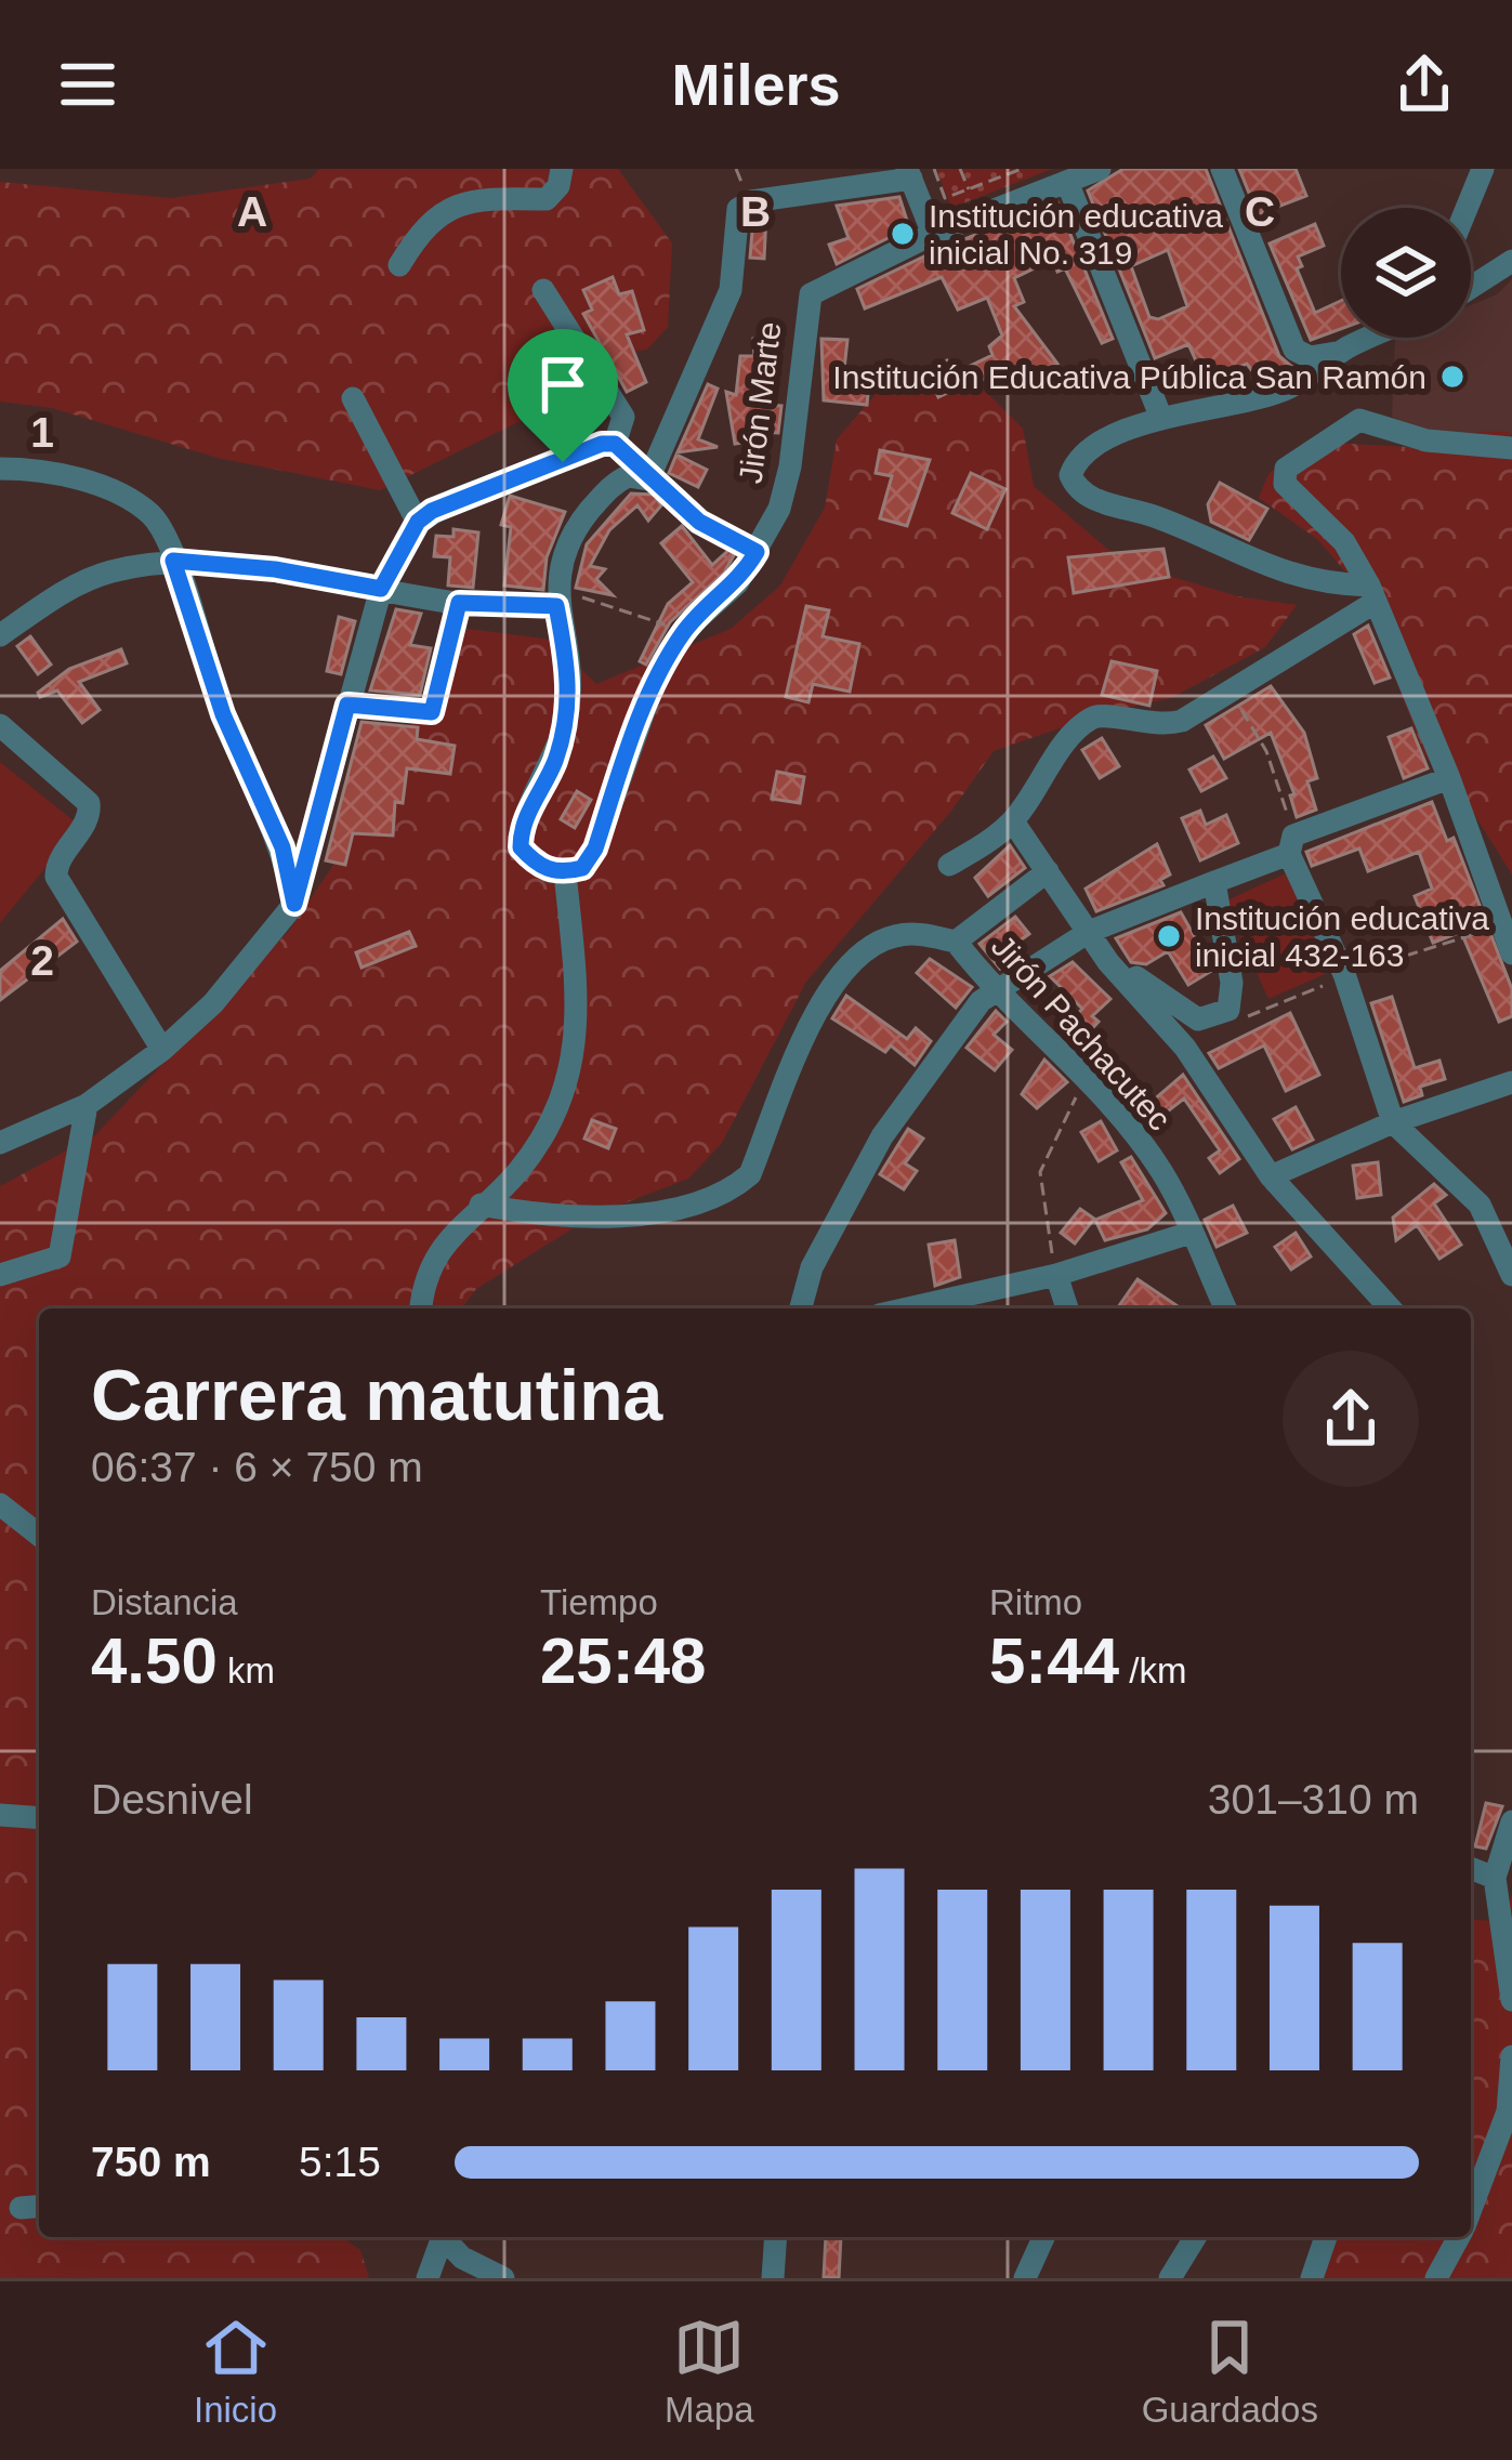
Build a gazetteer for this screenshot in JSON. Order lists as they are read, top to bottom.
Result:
{
  "streets": {
    "street": ["Jirón Marte", "Jirón Pachacutec"]
  },
  "places": ["Institución educativa inicial No. 319", "Institución Educativa Pública San Ramón", "Institución educativa inicial 432-163"],
  "page": {
    "header": "Milers",
    "heading": ["Carrera matutina", "06:37 · 6 × 750 m"],
    "stats": [
      ["Distancia", "4.50 km"],
      ["Tiempo", "25:48"],
      ["Ritmo", "5:44 /km"]
    ],
    "chart": ["Desnivel", "301–310 m"],
    "list": [
      {
        "name": "750 m",
        "note": "5:15"
      }
    ],
    "tabs": ["Inicio", "Mapa", "Guardados"]
  },
  "grid": {
    "columns": ["A", "B", "C"],
    "rows": ["1", "2"]
  }
}
